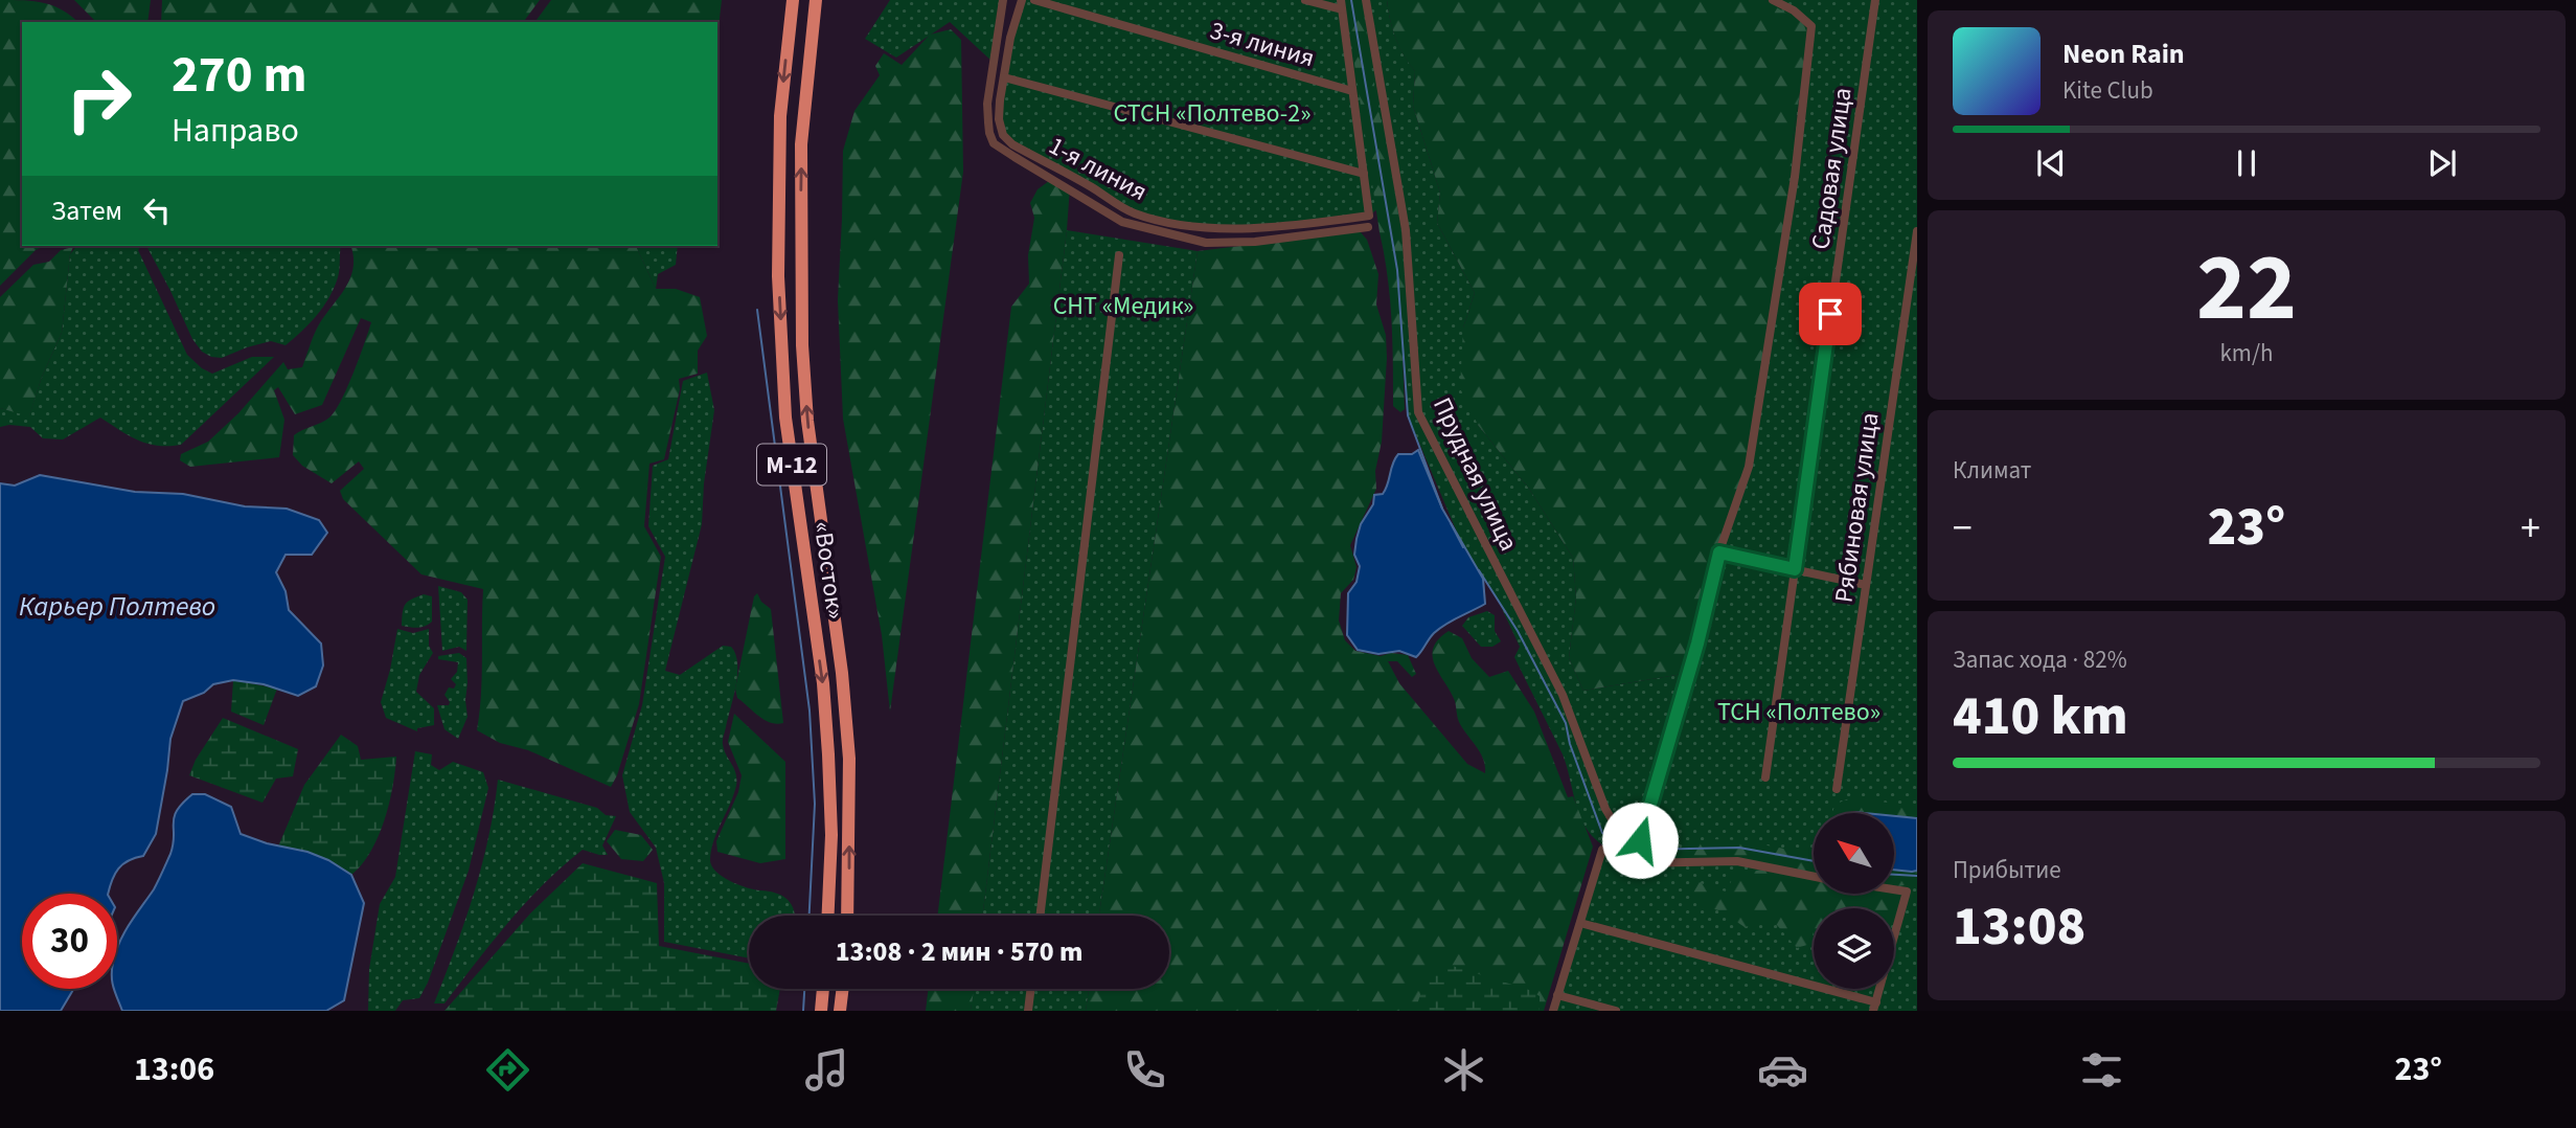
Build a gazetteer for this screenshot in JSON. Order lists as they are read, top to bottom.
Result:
{
  "streets": {
    "highway": ["М-12", "«Восток»"],
    "street": [
      "3-я линия",
      "1-я линия",
      "Садовая улица",
      "Прудная улица",
      "Рябиновая улица"
    ]
  },
  "water": ["Карьер Полтево"],
  "parks": ["СТСН «Полтево-2»", "СНТ «Медик»", "ТСН «Полтево»"],
  "north": "top left",
  "page": {
    "turn": ["270 m", "Направо"],
    "song": ["Neon Rain", "Kite Club"],
    "then": "Затем",
    "tile": [
      ["22", "km/h"],
      "Климат",
      ["Запас хода · 82%", "410 km"],
      ["Прибытие", "13:08"]
    ],
    "heat": ["−", "23°", "+"],
    "limit": "30",
    "trip": "13:08 · 2 мин · 570 m",
    "tabs": ["13:06", "23°"]
  }
}
